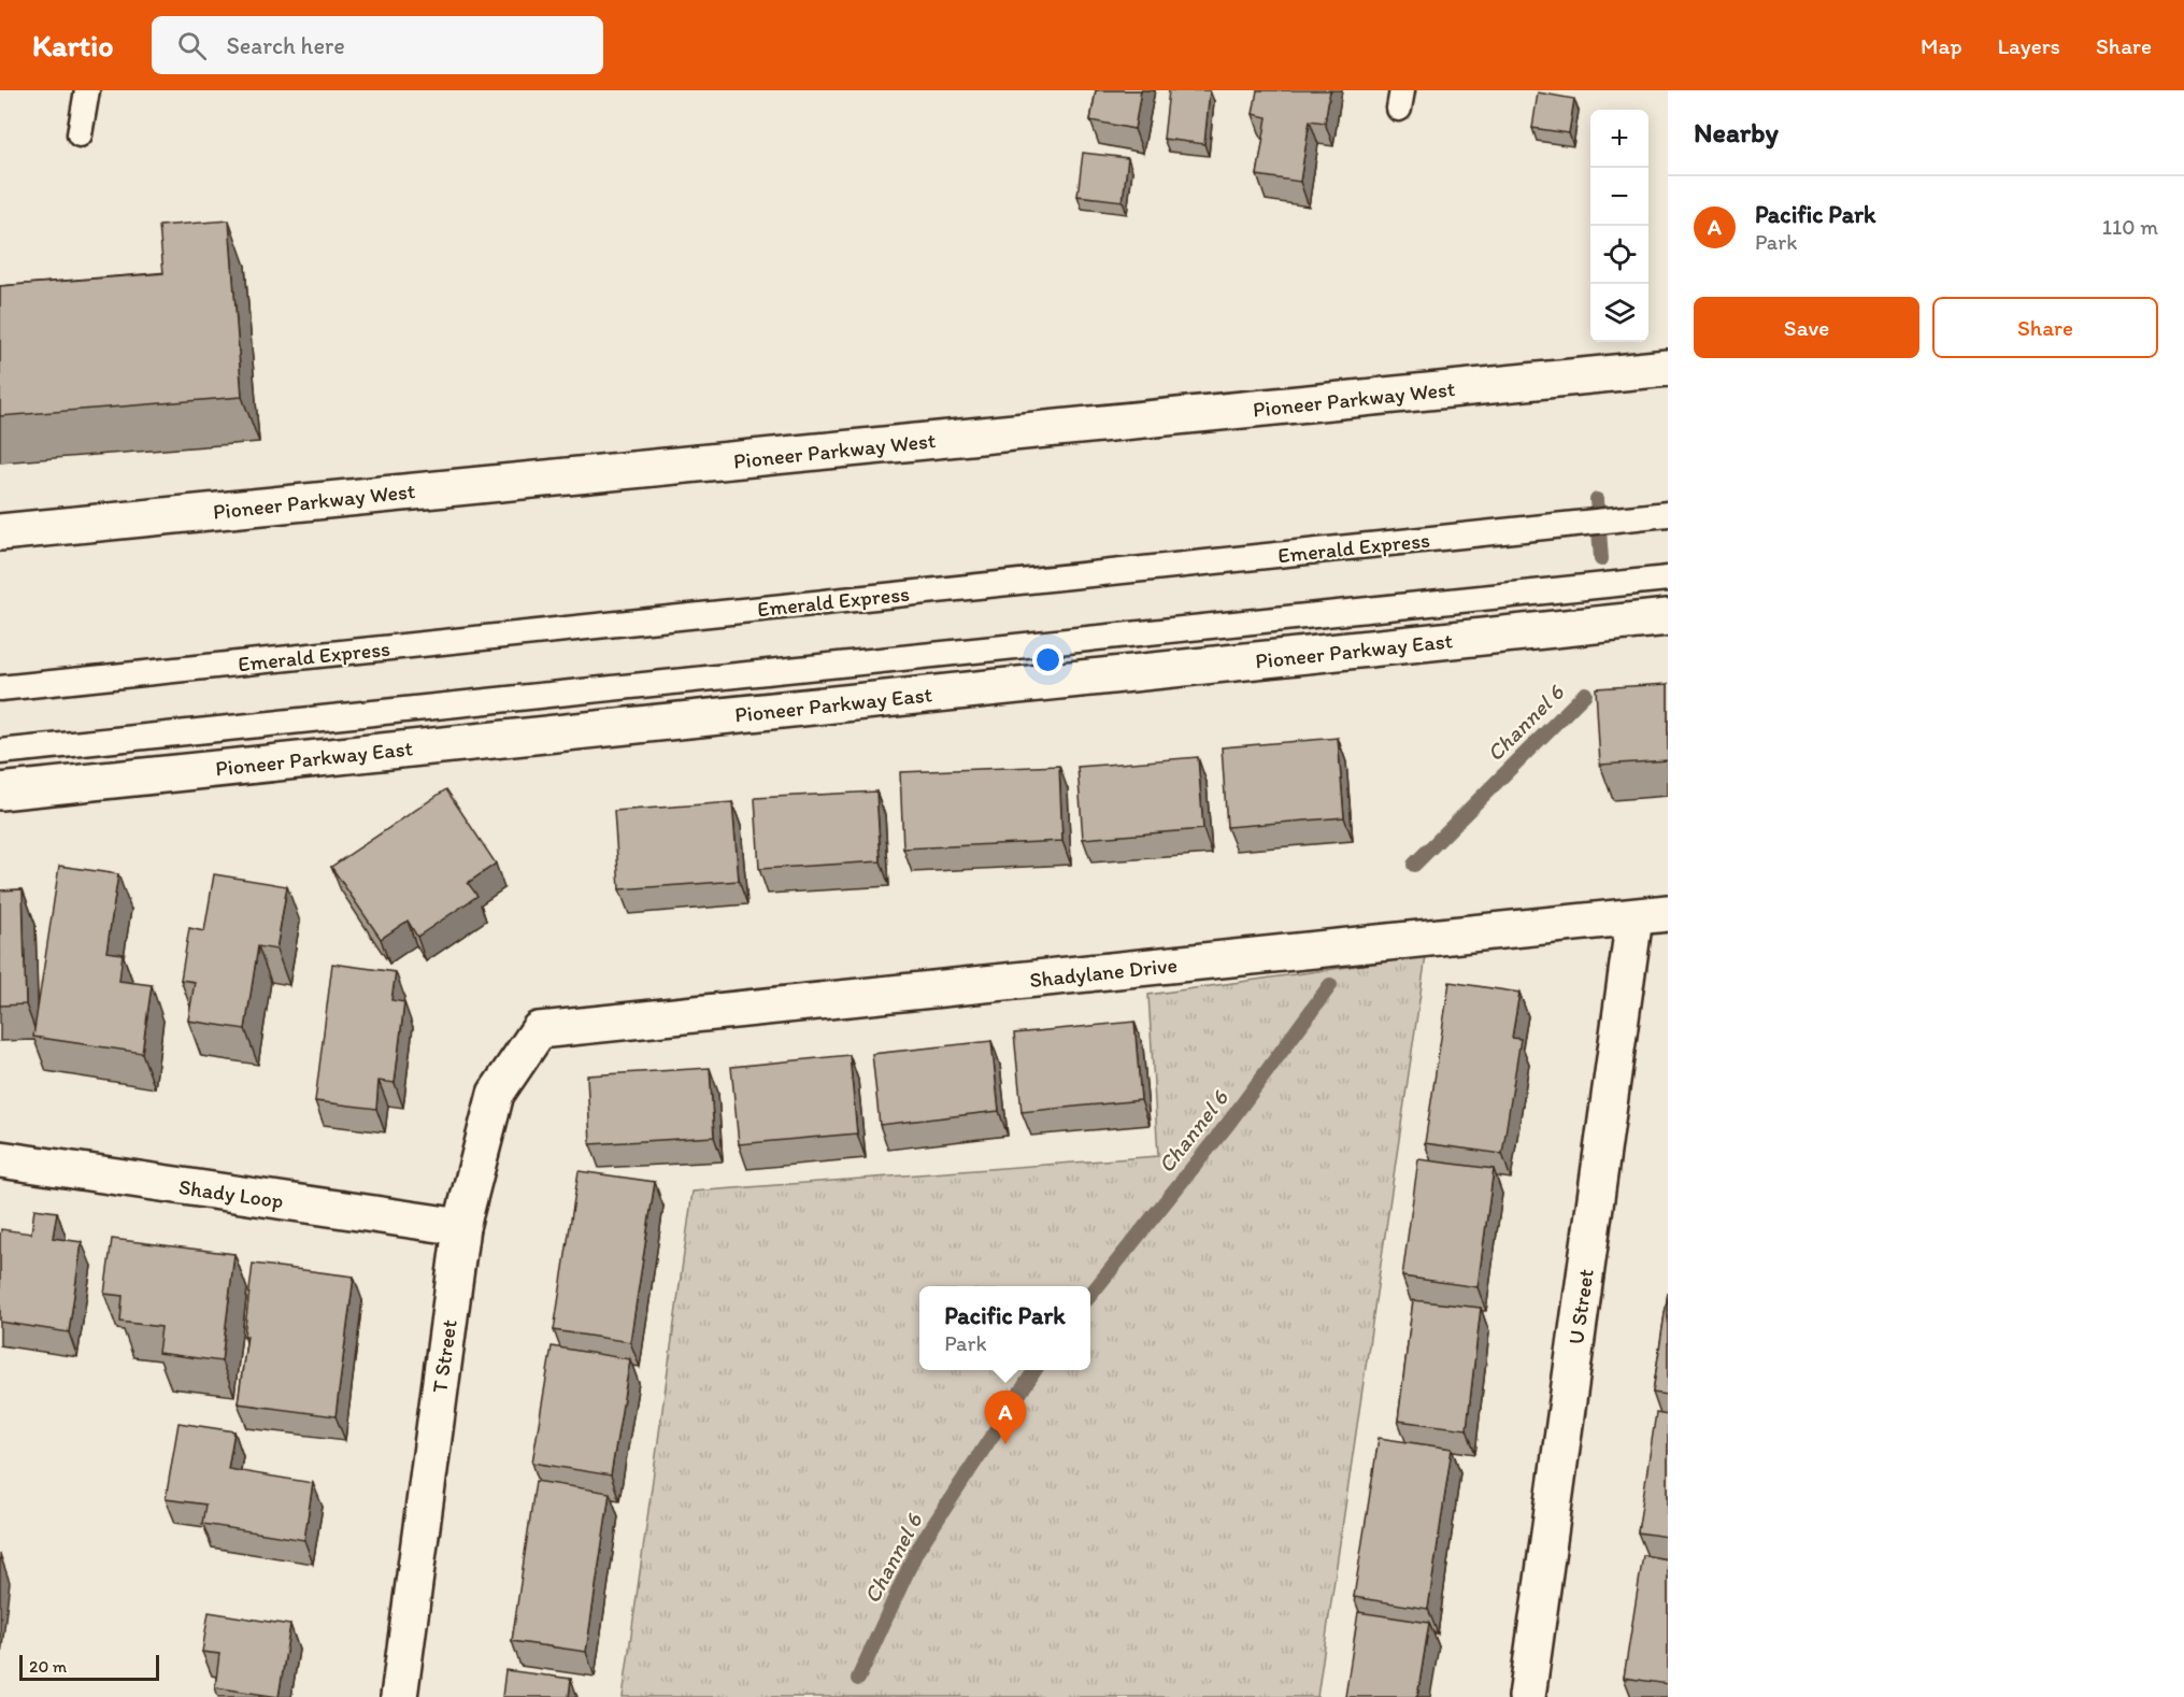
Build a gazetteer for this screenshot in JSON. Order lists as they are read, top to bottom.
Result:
{
  "streets": {
    "main road": [
      "Pioneer Parkway West",
      "Pioneer Parkway East",
      "Shadylane Drive",
      "Shady Loop",
      "U Street",
      "T Street"
    ],
    "lane": ["Emerald Express"]
  },
  "crossings": [
    ["Shadylane Drive", "U Street"],
    ["Shadylane Drive", "T Street"],
    ["Shady Loop", "T Street"]
  ],
  "water": ["Channel 6"],
  "scale_bar": "20 m",
  "page": {
    "header": "Kartio",
    "search": "Search here",
    "nav": ["Map", "Layers", "Share"],
    "heading": "Nearby",
    "map_buttons": ["+", "−"],
    "list": [
      {
        "mark": "A",
        "name": "Pacific Park",
        "note": "Park",
        "value": "110 m"
      }
    ],
    "buttons": ["Save", "Share"],
    "popup": ["Pacific Park", "Park"],
    "pins": "A",
    "scale": "20 m"
  }
}
